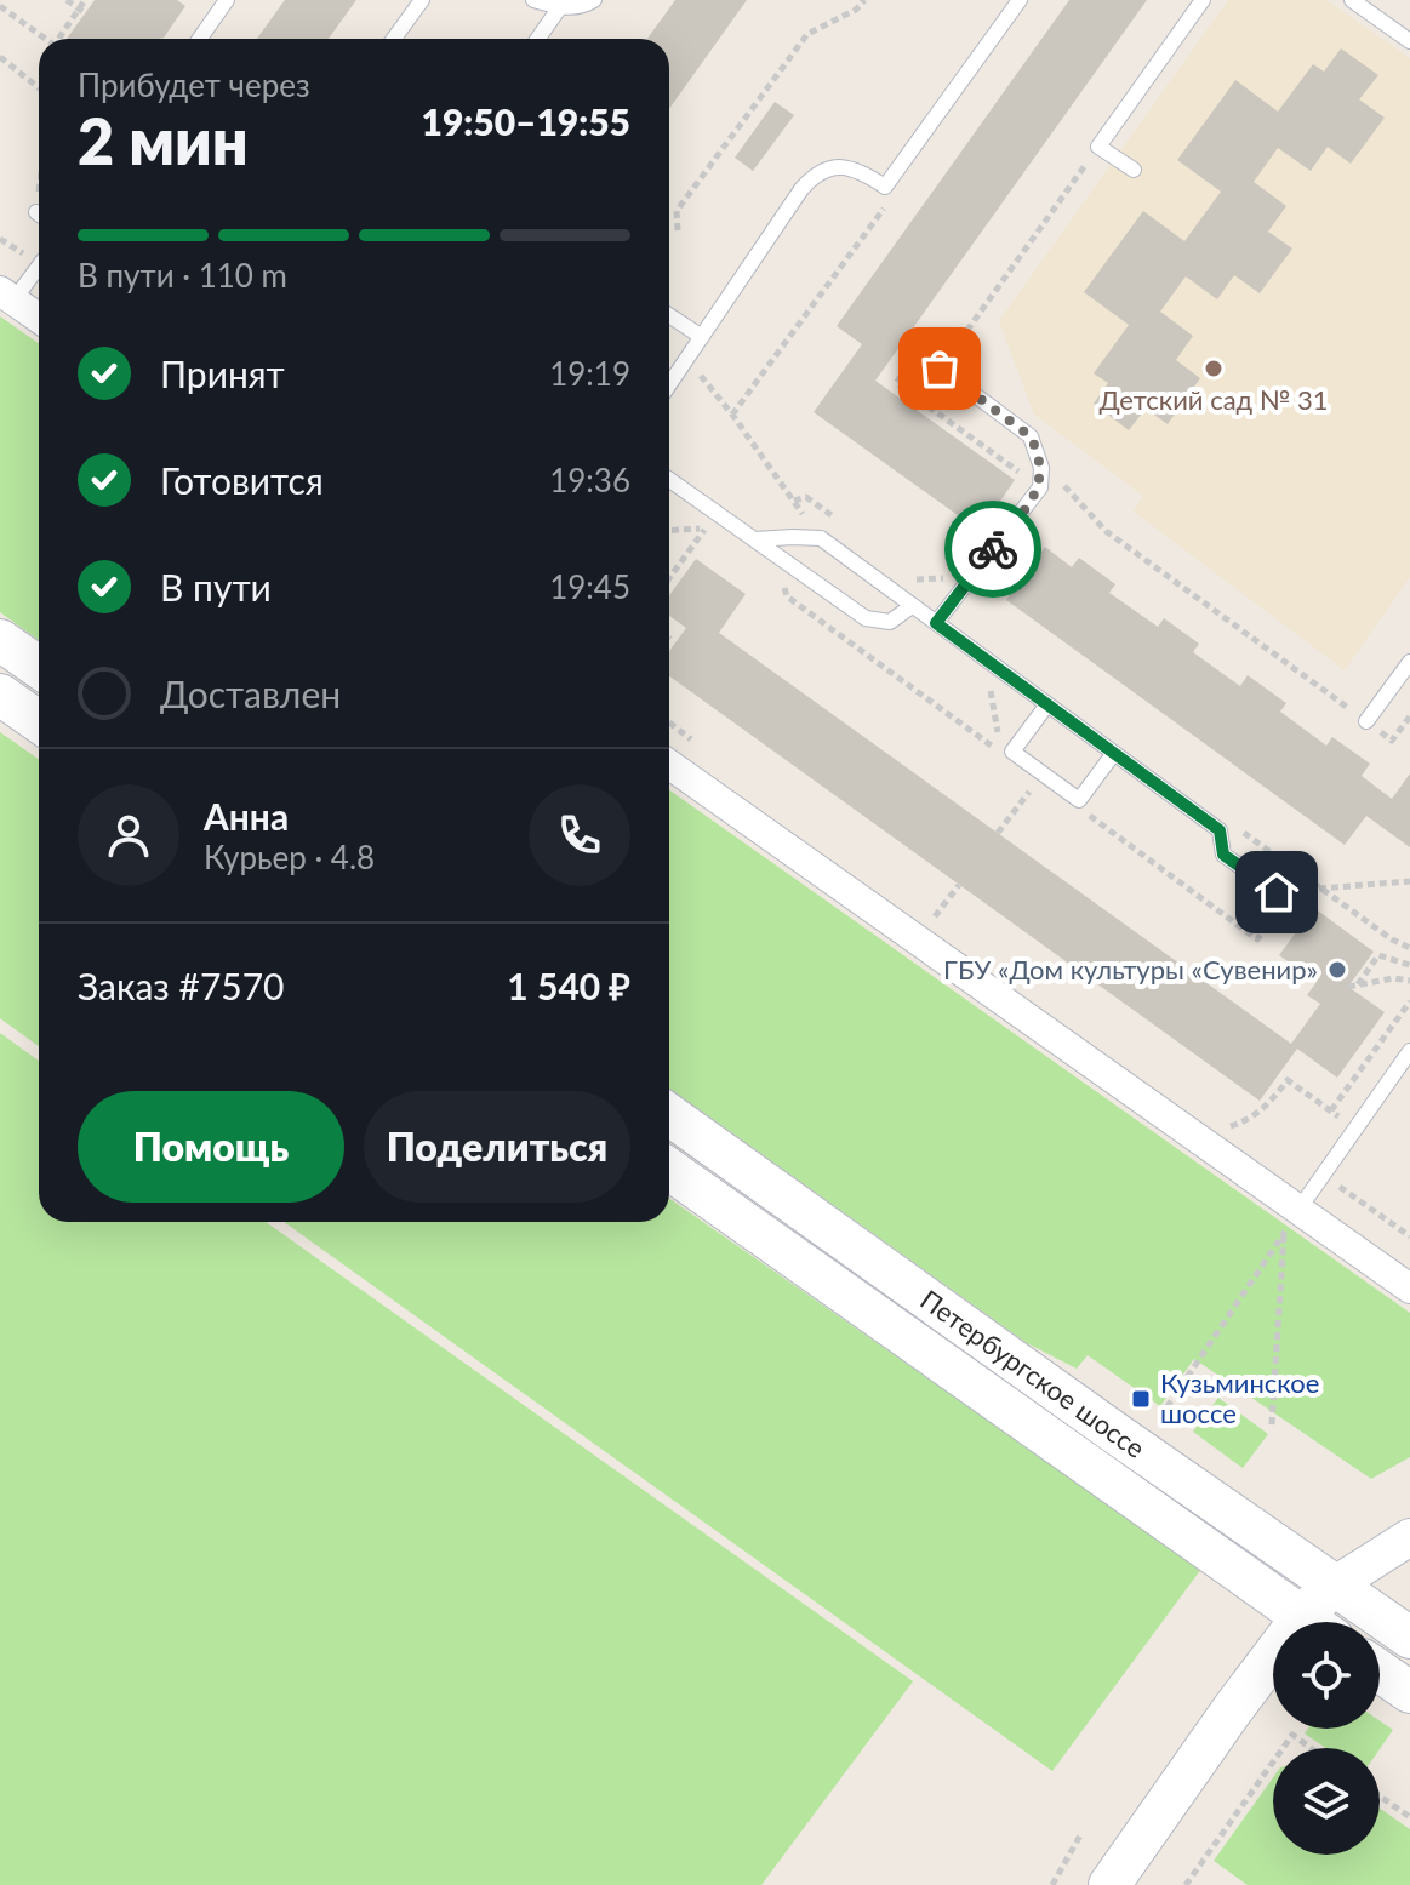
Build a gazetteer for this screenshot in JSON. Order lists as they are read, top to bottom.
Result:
{
  "streets": {
    "main road": ["Петербургское шоссе"]
  },
  "places": {
    "other": ["Детский сад № 31", "ГБУ «Дом культуры «Сувенир»"],
    "transit": ["Кузьминское шоссе"]
  },
  "page": {
    "heading": ["2 мин", "Прибудет через", "19:50–19:55"],
    "panel": [
      "Анна",
      "Курьер · 4.8",
      "Заказ #7570",
      "1 540 ₽"
    ],
    "bar": "В пути · 110 m",
    "list": [
      ["Принят", "19:19"],
      ["Готовится", "19:36"],
      ["В пути", "19:45"],
      "Доставлен"
    ],
    "buttons": ["Помощь", "Поделиться"]
  }
}
